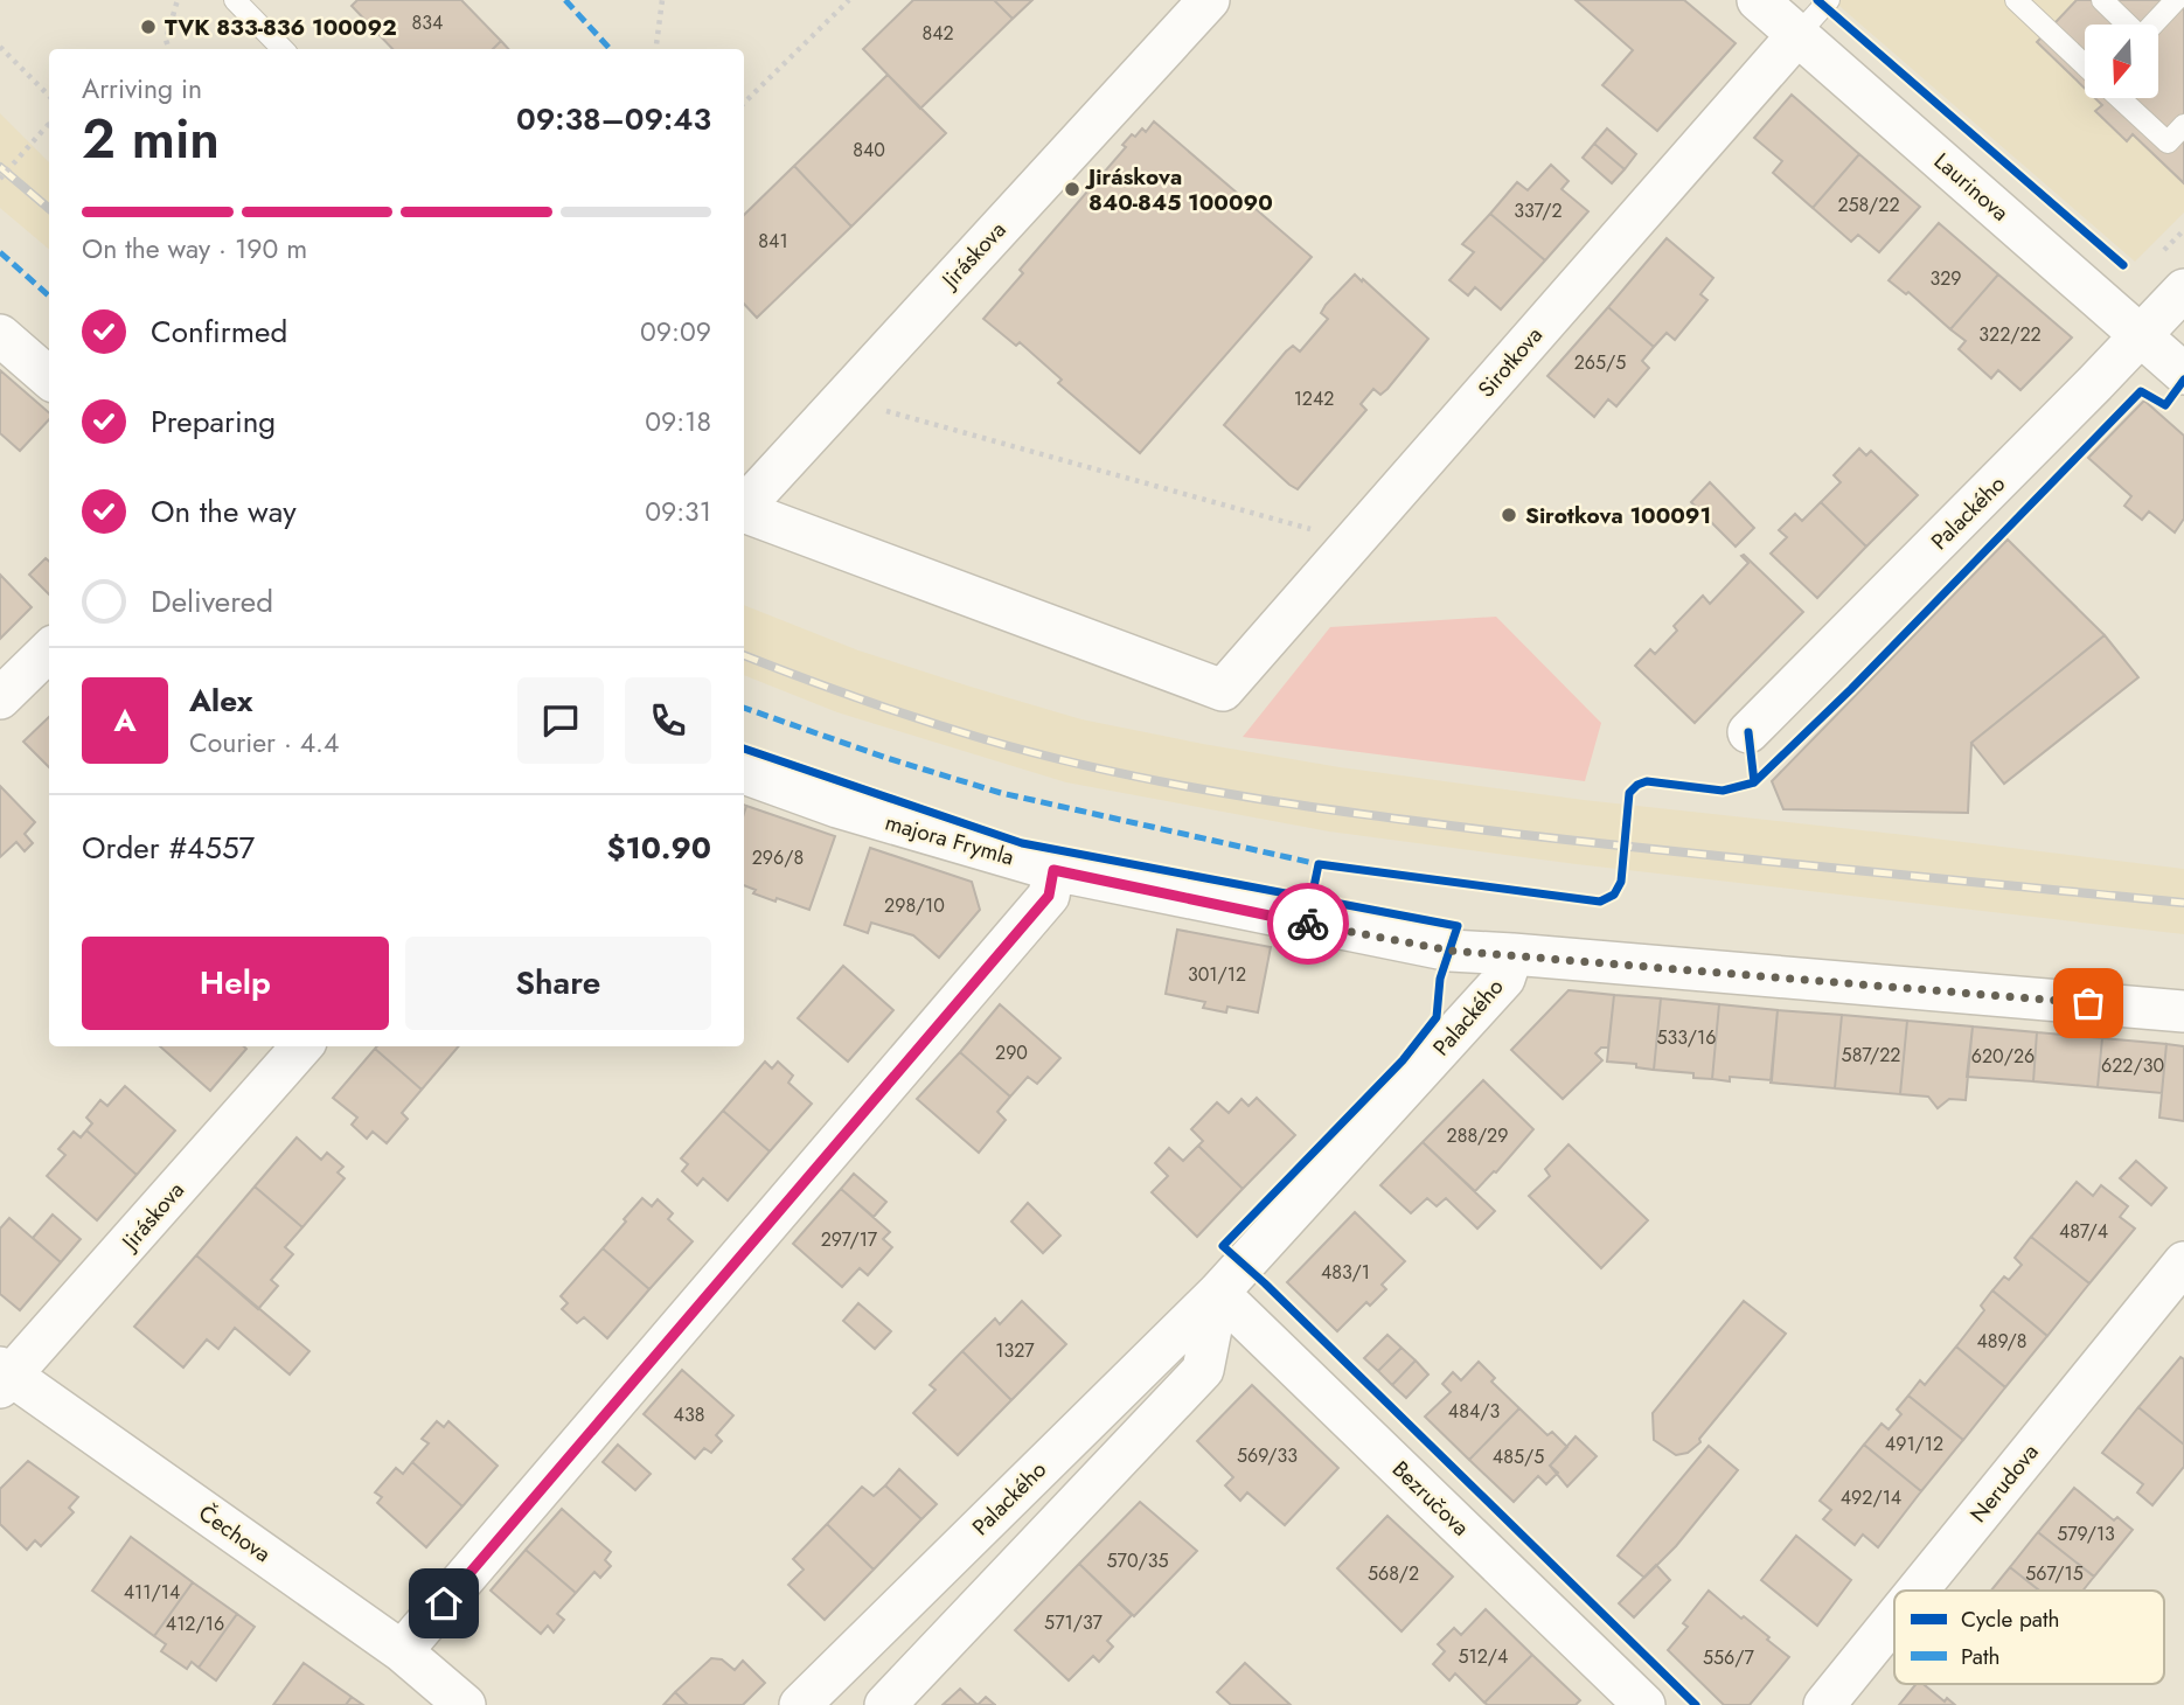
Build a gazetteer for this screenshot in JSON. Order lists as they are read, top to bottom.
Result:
{
  "streets": {
    "street": [
      "Laurinova",
      "Jiráskova",
      "Sirotkova",
      "Palackého",
      "majora Frymla",
      "Nerudova",
      "Bezručova",
      "Čechova"
    ]
  },
  "crossings": [
    ["Laurinova", "Sirotkova"],
    ["Laurinova", "Palackého"],
    ["Jiráskova", "Čechova"],
    ["Palackého", "majora Frymla"],
    ["Palackého", "Bezručova"]
  ],
  "places": ["TVK 833-836 100092", "Jiráskova 840-845 100090", "Sirotkova 100091"],
  "house_numbers": [
    "834",
    "842",
    "840",
    "258/22",
    "337/2",
    "841",
    "329",
    "322/22",
    "265/5",
    "1242",
    "296/8",
    "298/10",
    "301/12",
    "533/16",
    "290",
    "587/22",
    "620/26",
    "622/30",
    "288/29",
    "487/4",
    "297/17",
    "483/1",
    "489/8",
    "1327",
    "484/3",
    "438",
    "491/12",
    "569/33",
    "485/5",
    "492/14",
    "579/13",
    "570/35",
    "568/2",
    "567/15",
    "411/14",
    "571/37",
    "412/16",
    "512/4",
    "556/7"
  ],
  "legend": ["Cycle path", "Path"],
  "north": "bottom",
  "page": {
    "heading": ["2 min", "Arriving in", "09:38–09:43"],
    "panel": [
      "Alex",
      "Courier · 4.4",
      "Order #4557",
      "$10.90"
    ],
    "bar": "On the way · 190 m",
    "list": [
      ["Confirmed", "09:09"],
      ["Preparing", "09:18"],
      ["On the way", "09:31"],
      "Delivered"
    ],
    "round": "A",
    "buttons": ["Help", "Share"]
  }
}
